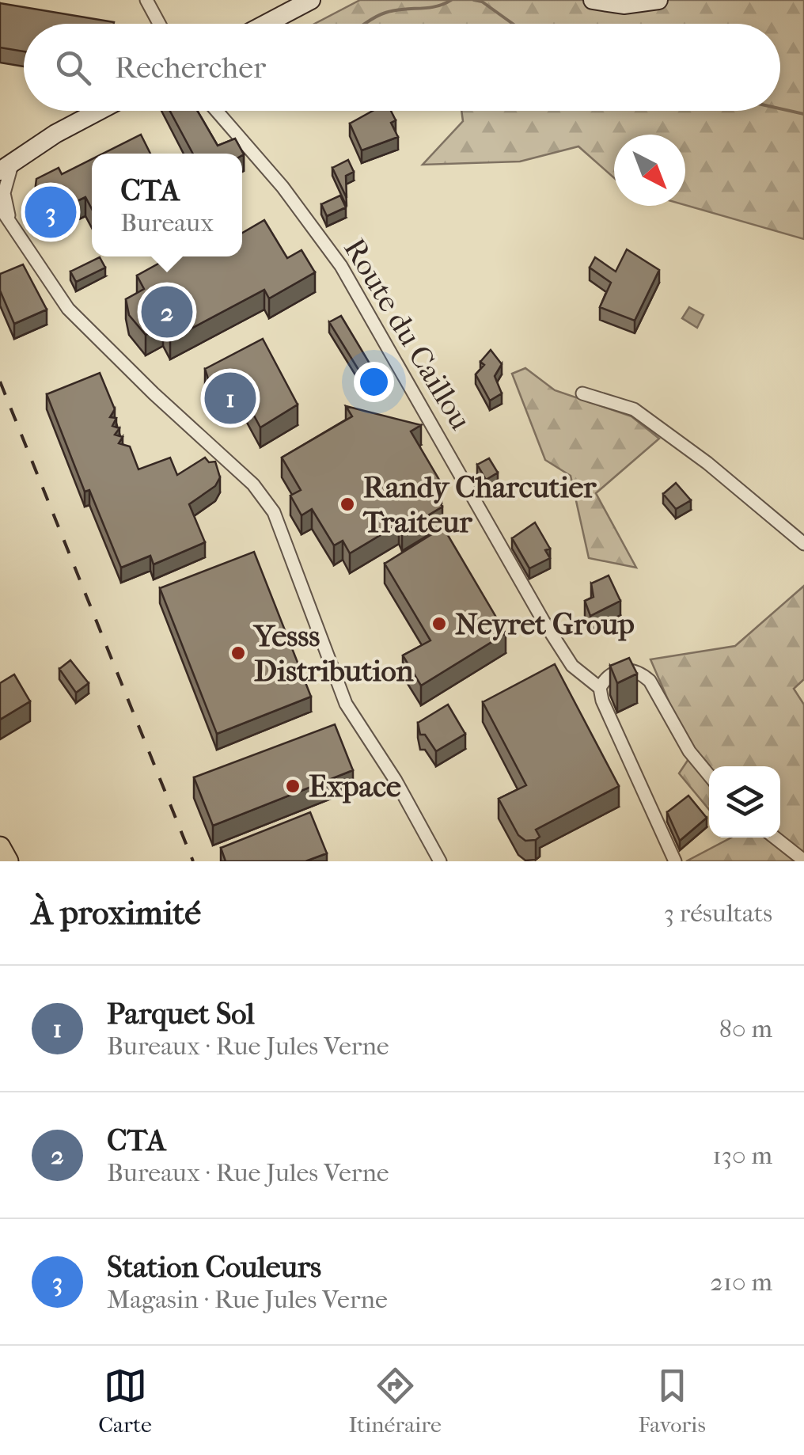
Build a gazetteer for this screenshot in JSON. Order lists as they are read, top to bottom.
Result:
{
  "streets": {
    "street": ["Route du Caillou"]
  },
  "places": [
    "Randy Charcutier Traiteur",
    "Neyret Group",
    "Yesss Distribution",
    "Expace"
  ],
  "north": "bottom right",
  "page": {
    "search": "Rechercher",
    "popup": ["CTA", "Bureaux"],
    "pins": ["3", "2", "1"],
    "heading": ["À proximité", "3 résultats"],
    "list": [
      {
        "mark": "1",
        "name": "Parquet Sol",
        "note": "Bureaux · Rue Jules Verne",
        "value": "80 m"
      },
      {
        "mark": "2",
        "name": "CTA",
        "note": "Bureaux · Rue Jules Verne",
        "value": "130 m"
      },
      {
        "mark": "3",
        "name": "Station Couleurs",
        "note": "Magasin · Rue Jules Verne",
        "value": "210 m"
      }
    ],
    "nav": ["Carte", "Itinéraire", "Favoris"]
  }
}
